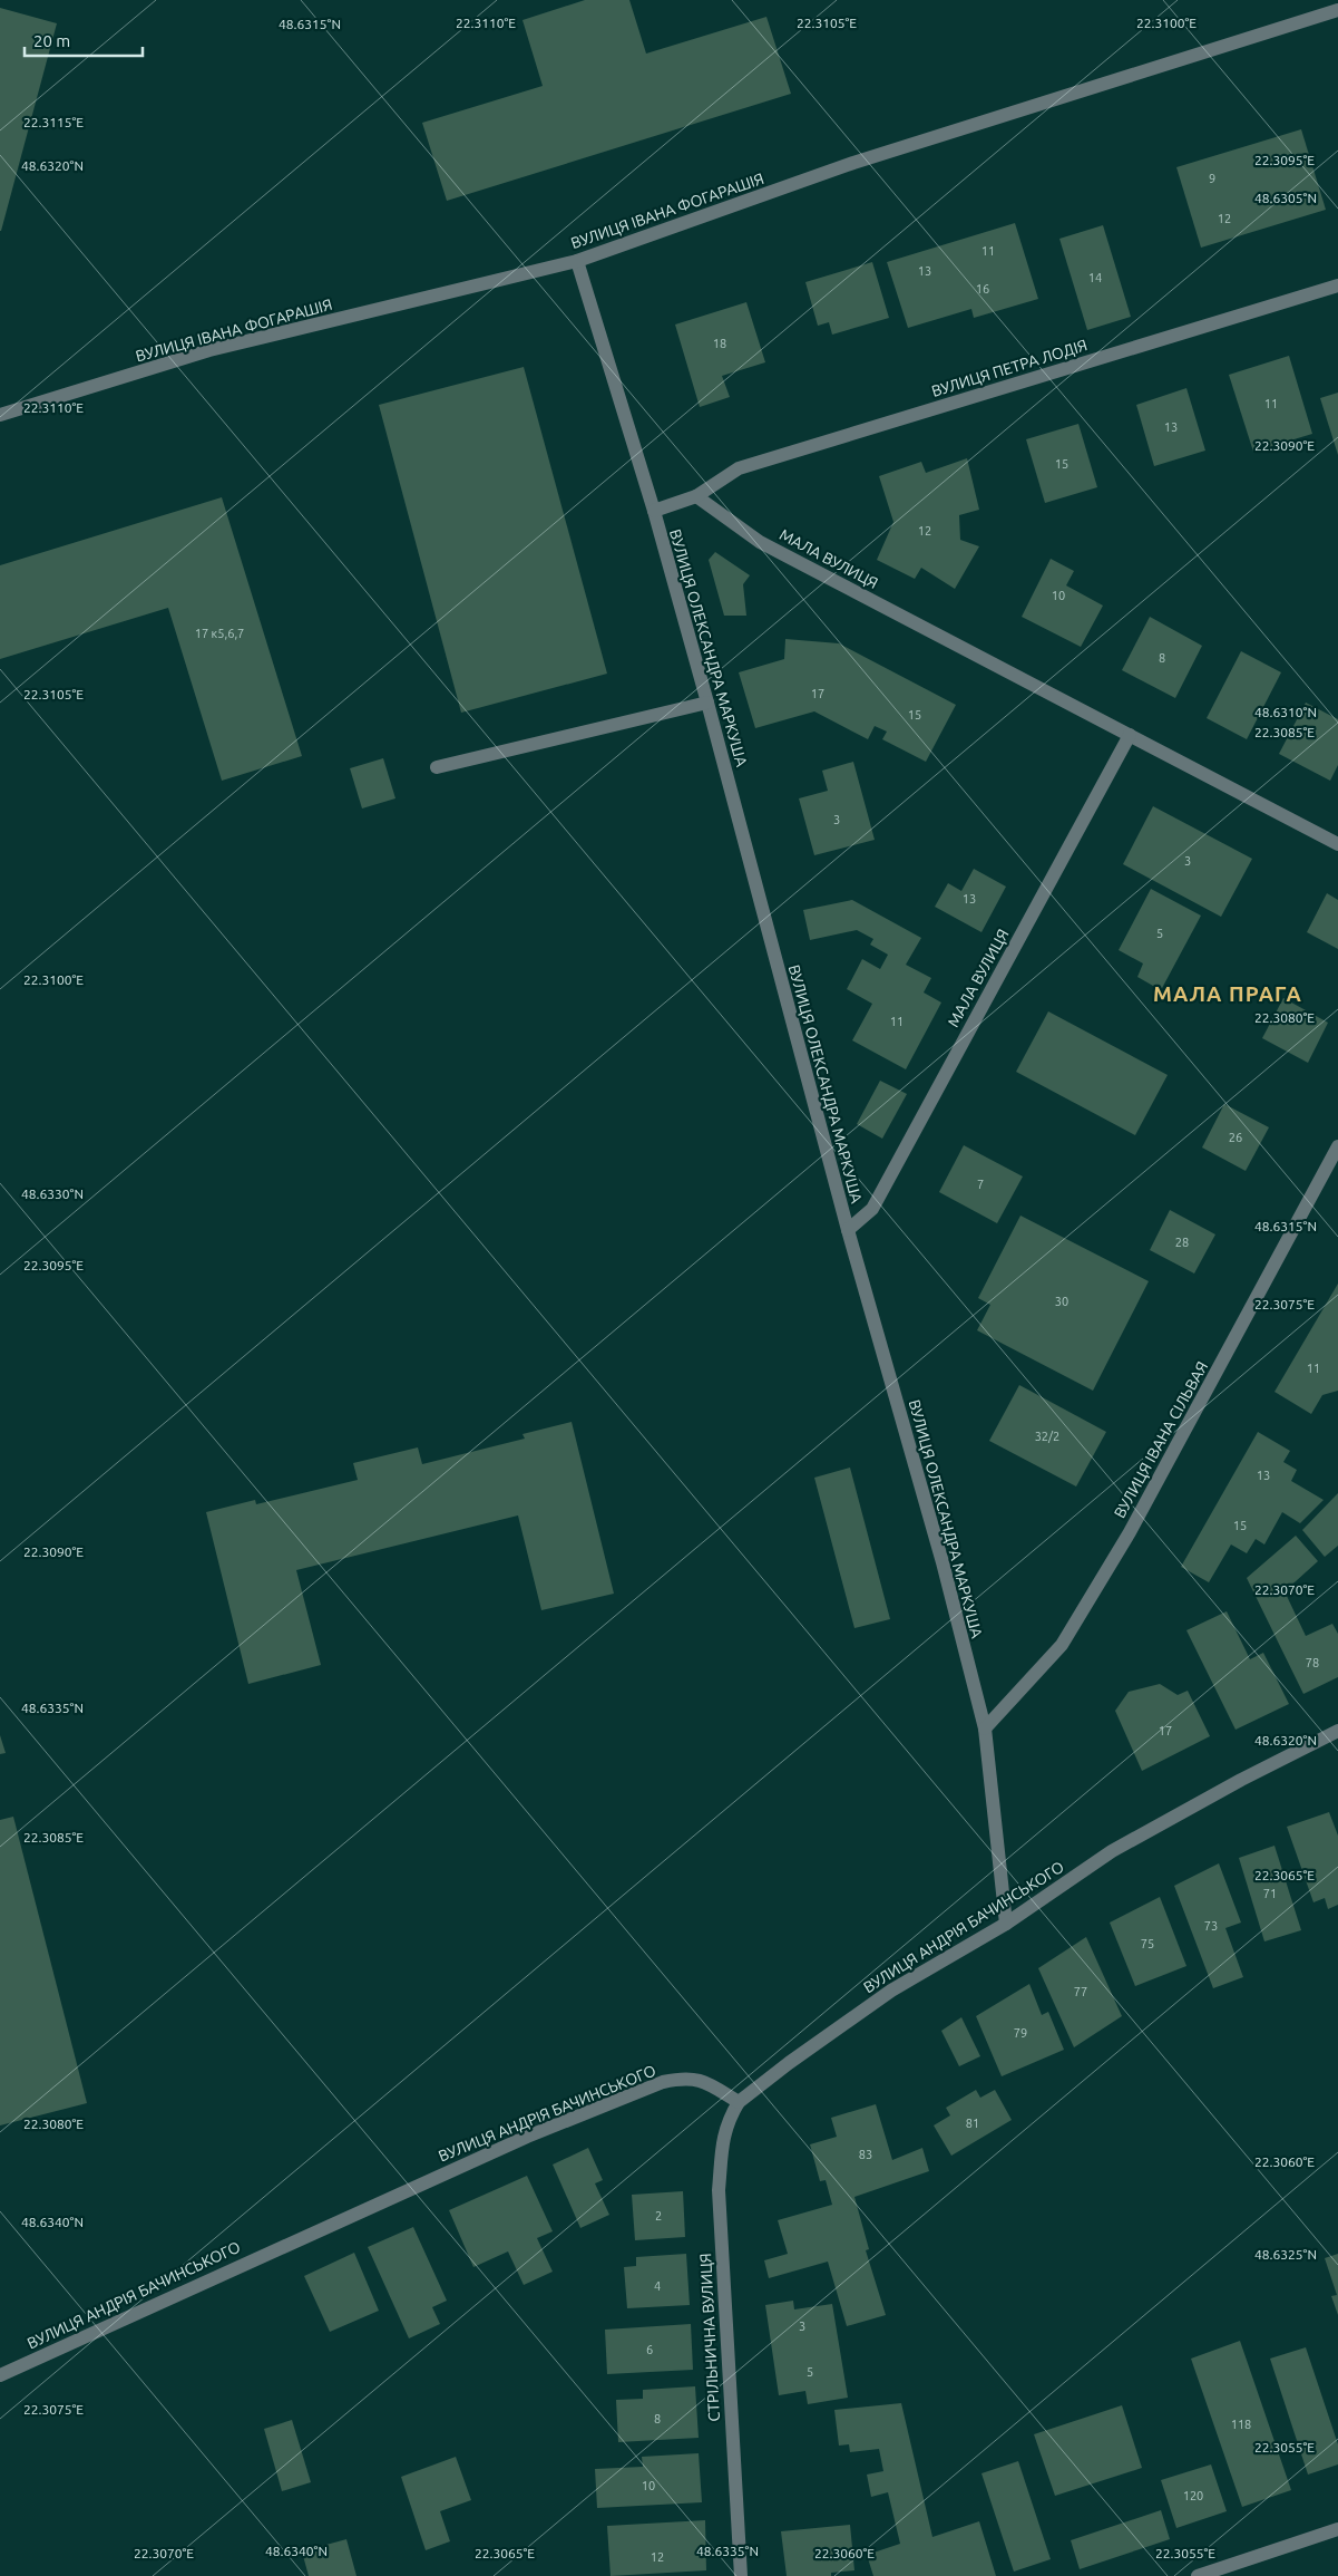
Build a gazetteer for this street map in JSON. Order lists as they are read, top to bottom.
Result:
{
  "streets": {
    "street": [
      "ВУЛИЦЯ ІВАНА ФОГАРАШІЯ",
      "ВУЛИЦЯ ПЕТРА ЛОДІЯ",
      "МАЛА ВУЛИЦЯ",
      "ВУЛИЦЯ ОЛЕКСАНДРА МАРКУША",
      "ВУЛИЦЯ ІВАНА СІЛЬВАЯ",
      "ВУЛИЦЯ АНДРІЯ БАЧИНСЬКОГО",
      "СТРІЛЬНИЧНА ВУЛИЦЯ"
    ]
  },
  "crossings": [
    ["ВУЛИЦЯ ІВАНА ФОГАРАШІЯ", "ВУЛИЦЯ ОЛЕКСАНДРА МАРКУША"],
    ["ВУЛИЦЯ ПЕТРА ЛОДІЯ", "МАЛА ВУЛИЦЯ"],
    ["ВУЛИЦЯ ПЕТРА ЛОДІЯ", "ВУЛИЦЯ ОЛЕКСАНДРА МАРКУША"],
    ["МАЛА ВУЛИЦЯ", "ВУЛИЦЯ ОЛЕКСАНДРА МАРКУША"],
    ["ВУЛИЦЯ ОЛЕКСАНДРА МАРКУША", "ВУЛИЦЯ ІВАНА СІЛЬВАЯ"],
    ["ВУЛИЦЯ ОЛЕКСАНДРА МАРКУША", "ВУЛИЦЯ АНДРІЯ БАЧИНСЬКОГО"],
    ["ВУЛИЦЯ АНДРІЯ БАЧИНСЬКОГО", "СТРІЛЬНИЧНА ВУЛИЦЯ"]
  ],
  "districts": ["МАЛА ПРАГА"],
  "house_numbers": [
    "9",
    "12",
    "11",
    "13",
    "14",
    "16",
    "18",
    "11",
    "13",
    "15",
    "12",
    "10",
    "17 к5,6,7",
    "8",
    "17",
    "15",
    "3",
    "3",
    "13",
    "5",
    "11",
    "26",
    "7",
    "28",
    "30",
    "11",
    "32/2",
    "13",
    "15",
    "78",
    "17",
    "71",
    "73",
    "75",
    "77",
    "79",
    "81",
    "83",
    "2",
    "4",
    "3",
    "6",
    "5",
    "8",
    "118",
    "10",
    "120",
    "12"
  ],
  "scale_bar": "20 m",
  "coordinates": [
    "22.3110°E",
    "22.3105°E",
    "22.3100°E",
    "48.6315°N",
    "22.3115°E",
    "22.3095°E",
    "48.6320°N",
    "48.6305°N",
    "22.3090°E",
    "48.6310°N",
    "22.3085°E",
    "22.3080°E",
    "48.6330°N",
    "22.3075°E",
    "22.3070°E",
    "48.6335°N",
    "22.3065°E",
    "22.3060°E",
    "48.6340°N",
    "48.6325°N",
    "22.3055°E"
  ]
}
